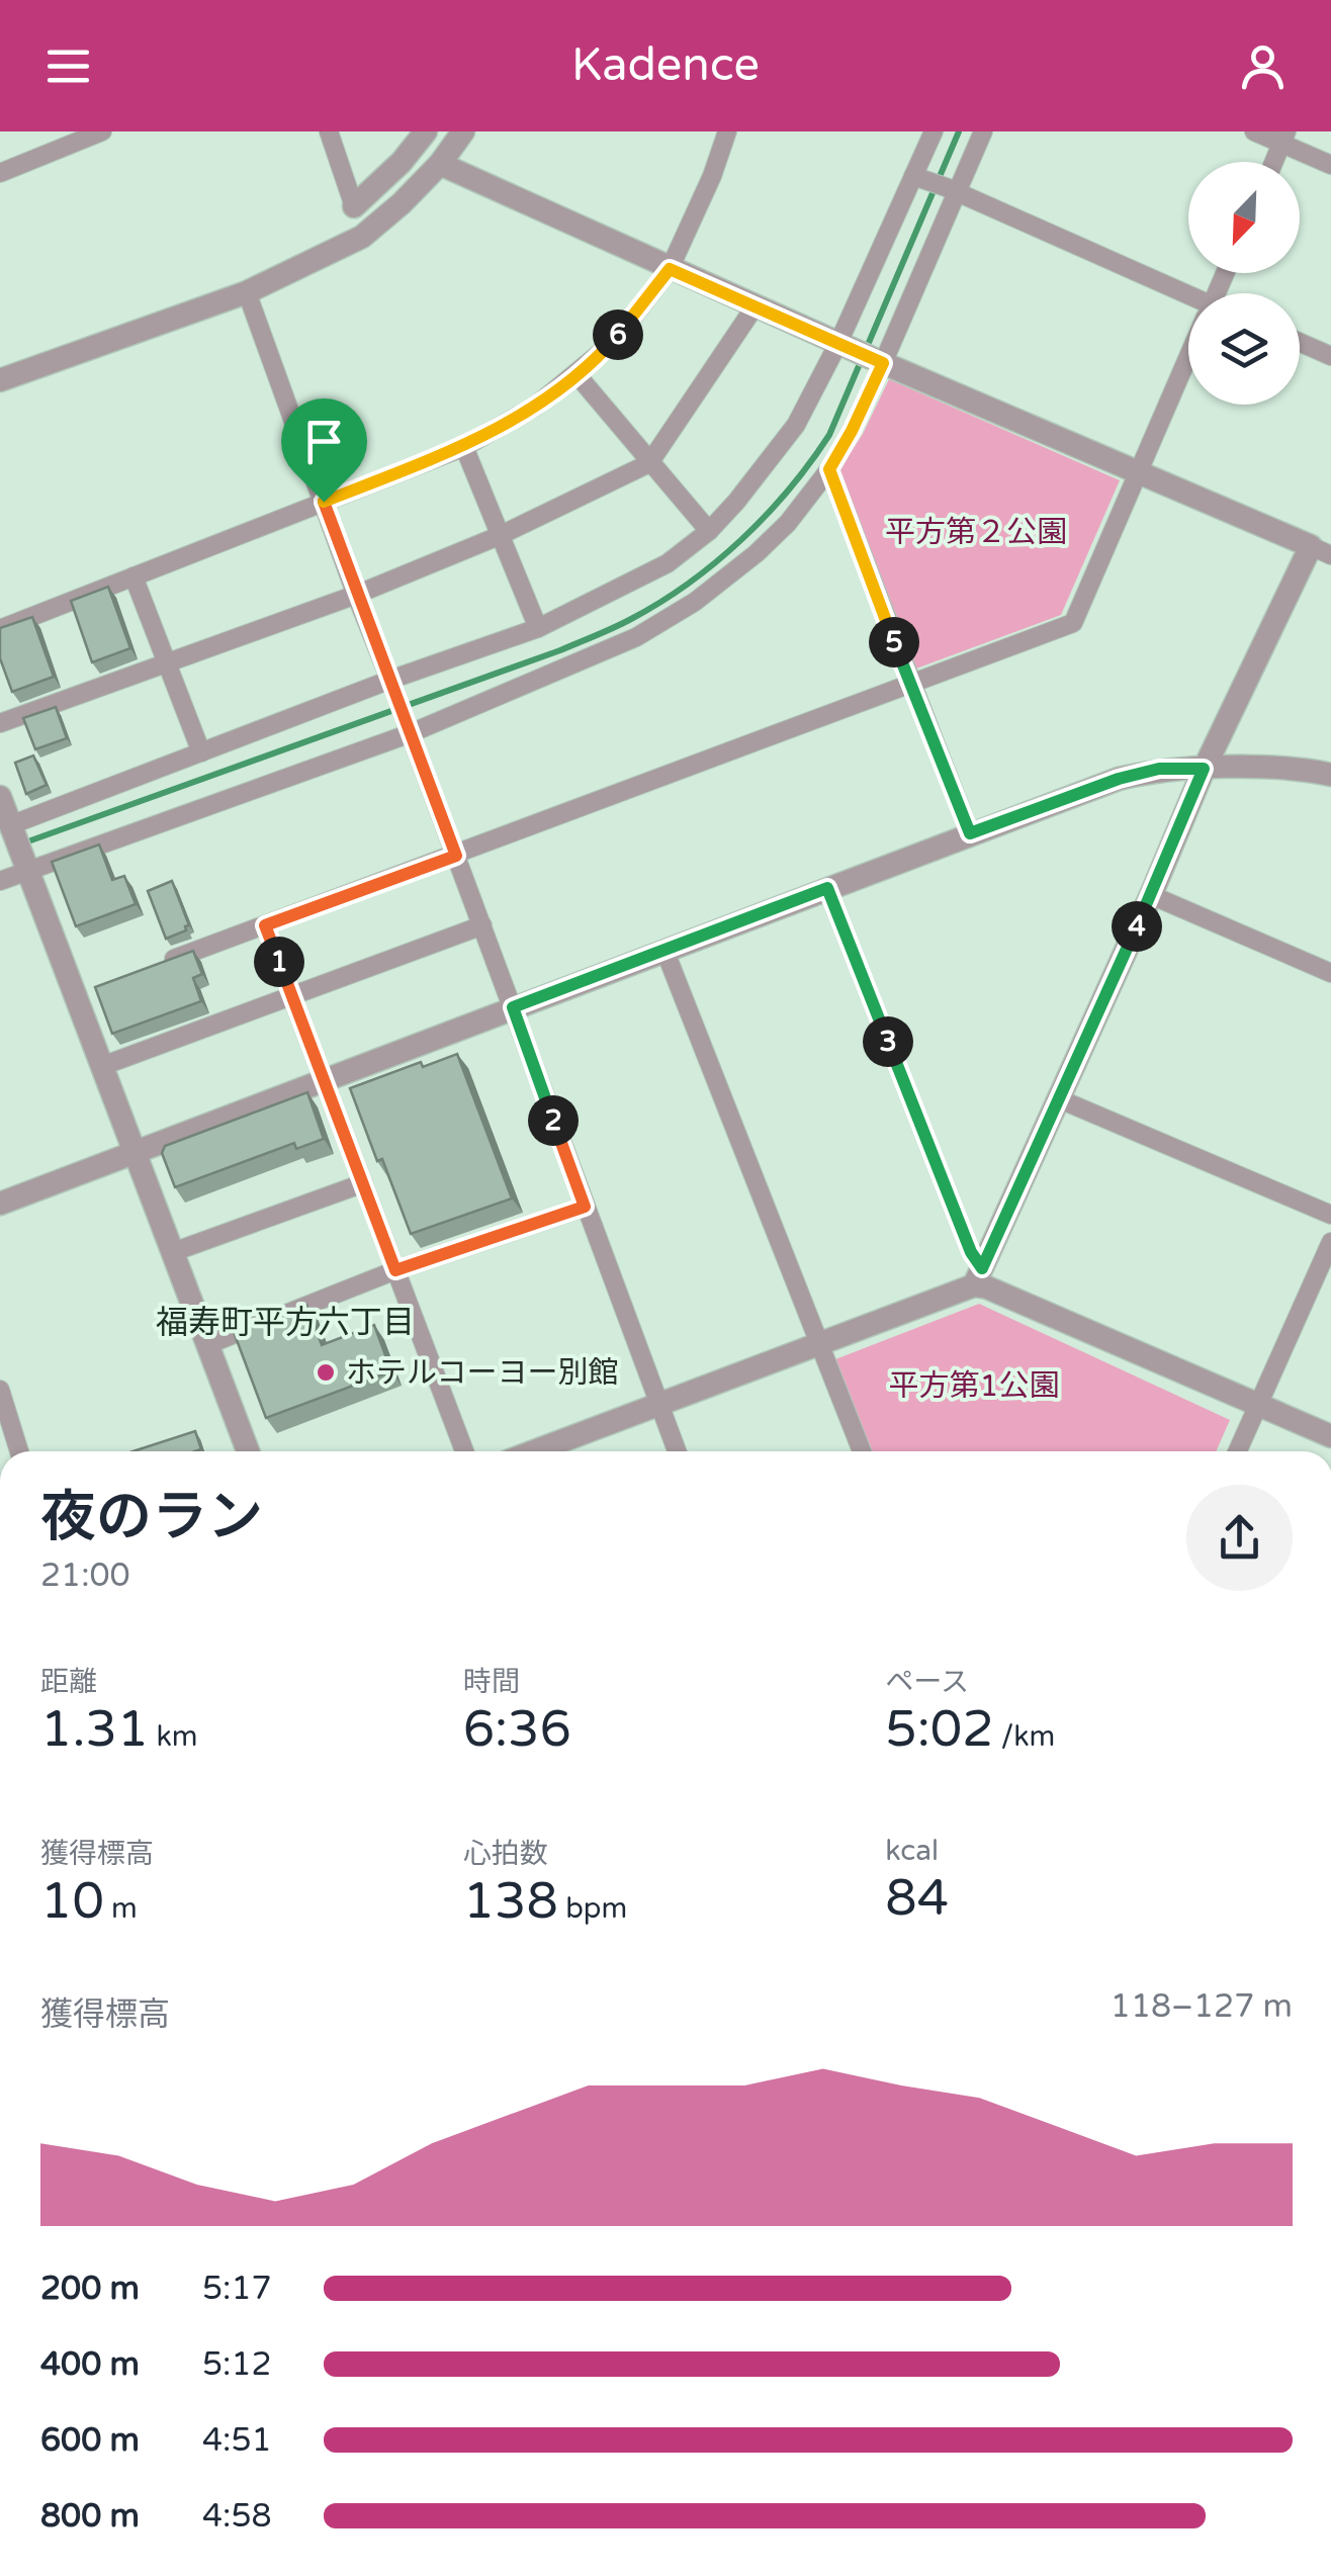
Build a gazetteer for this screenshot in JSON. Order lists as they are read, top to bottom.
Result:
{
  "districts": ["福寿町平方六丁目"],
  "parks": ["平方第２公園", "平方第1公園"],
  "places": ["ホテルコーヨー別館"],
  "north": "bottom left",
  "page": {
    "header": "Kadence",
    "pins": [
      "6",
      "5",
      "4",
      "1",
      "3",
      "2"
    ],
    "heading": ["夜のラン", "21:00"],
    "stats": [
      ["距離", "1.31 km"],
      ["時間", "6:36"],
      ["ペース", "5:02 /km"],
      ["獲得標高", "10 m"],
      ["心拍数", "138 bpm"],
      ["kcal", "84"]
    ],
    "chart": ["獲得標高", "118–127 m"],
    "list": [
      {
        "name": "200 m",
        "note": "5:17"
      },
      {
        "name": "400 m",
        "note": "5:12"
      },
      {
        "name": "600 m",
        "note": "4:51"
      },
      {
        "name": "800 m",
        "note": "4:58"
      }
    ]
  }
}
